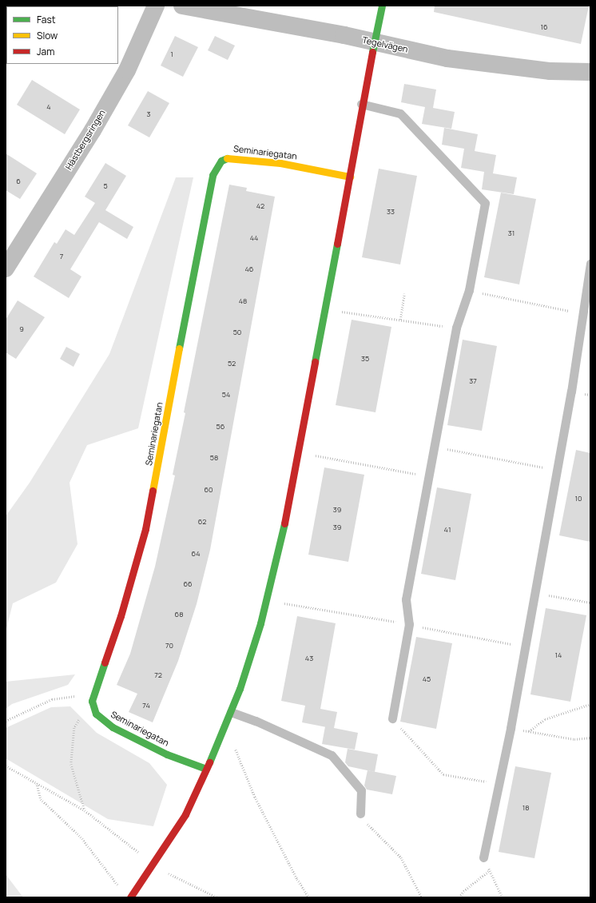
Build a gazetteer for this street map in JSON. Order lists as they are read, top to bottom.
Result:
{
  "streets": {
    "street": ["Tegelvägen", "Hästbergsringen", "Seminariegatan"]
  },
  "house_numbers": [
    "16",
    "1",
    "4",
    "3",
    "6",
    "5",
    "42",
    "33",
    "31",
    "44",
    "7",
    "46",
    "48",
    "9",
    "50",
    "35",
    "52",
    "37",
    "54",
    "56",
    "58",
    "60",
    "10",
    "39",
    "62",
    "39",
    "41",
    "64",
    "66",
    "68",
    "70",
    "14",
    "43",
    "72",
    "45",
    "74",
    "18"
  ],
  "legend": ["Fast", "Slow", "Jam"]
}
